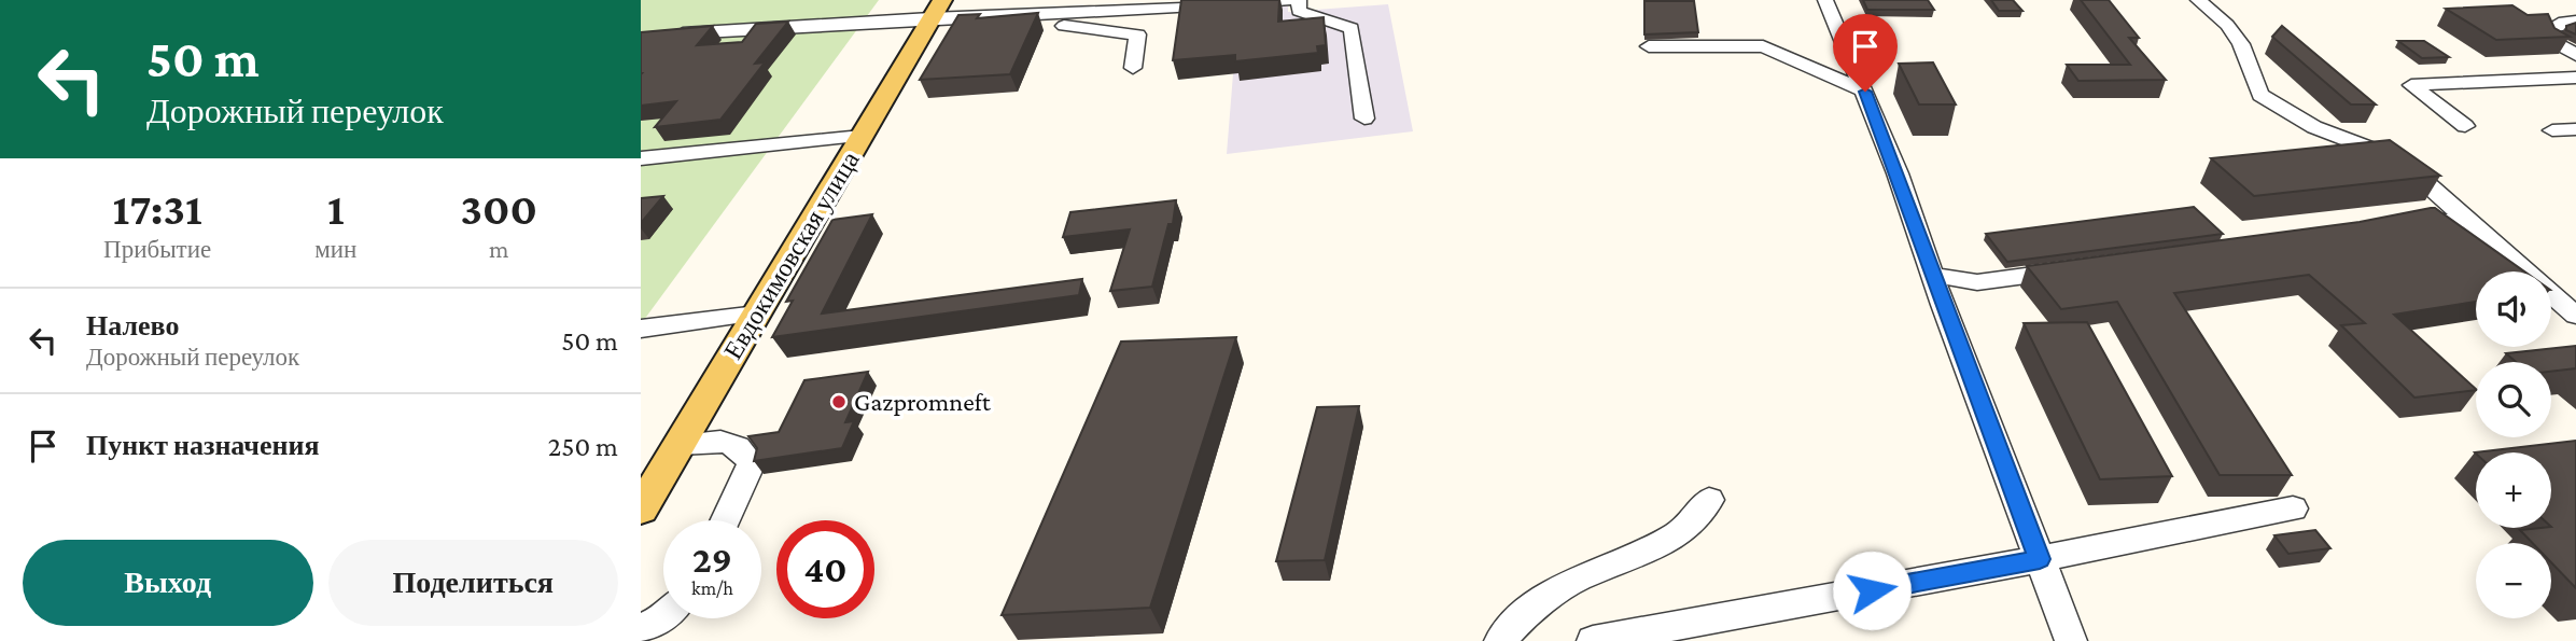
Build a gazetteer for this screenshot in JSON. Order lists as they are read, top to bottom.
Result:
{
  "streets": {
    "main road": ["Евдокимовская улица"]
  },
  "places": ["Gazpromneft"],
  "page": {
    "turn": ["50 m", "Дорожный переулок"],
    "eta": [
      "17:31",
      "Прибытие",
      "1",
      "мин",
      "300",
      "m"
    ],
    "map_buttons": ["+", "−"],
    "list": [
      {
        "name": "Налево",
        "note": "Дорожный переулок",
        "value": "50 m"
      },
      {
        "name": "Пункт назначения",
        "value": "250 m"
      }
    ],
    "speed": "29 km/h",
    "limit": "40",
    "buttons": ["Выход", "Поделиться"]
  }
}
